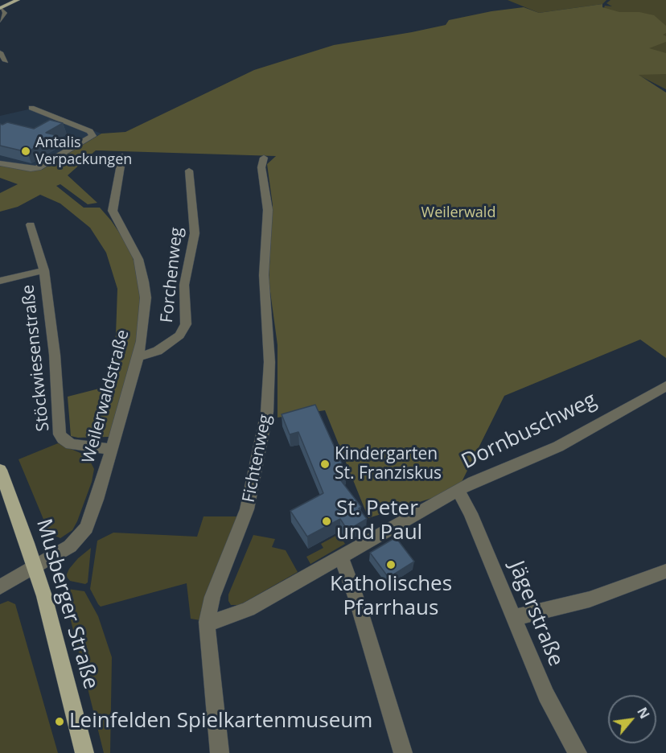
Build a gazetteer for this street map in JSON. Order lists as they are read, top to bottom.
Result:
{
  "streets": {
    "main road": ["Musberger Straße"],
    "street": [
      "Forchenweg",
      "Stöckwiesenstraße",
      "Weilerwaldstraße",
      "Dornbuschweg",
      "Fichtenweg",
      "Jägerstraße"
    ]
  },
  "crossings": [
    ["Forchenweg", "Weilerwaldstraße"],
    ["Stöckwiesenstraße", "Weilerwaldstraße"],
    ["Weilerwaldstraße", "Musberger Straße"],
    ["Dornbuschweg", "Fichtenweg"],
    ["Dornbuschweg", "Jägerstraße"]
  ],
  "parks": ["Weilerwald"],
  "places": [
    "Antalis Verpackungen",
    "Kindergarten St. Franziskus",
    "St. Peter und Paul",
    "Katholisches Pfarrhaus",
    "Leinfelden Spielkartenmuseum"
  ],
  "north": "top right"
}
